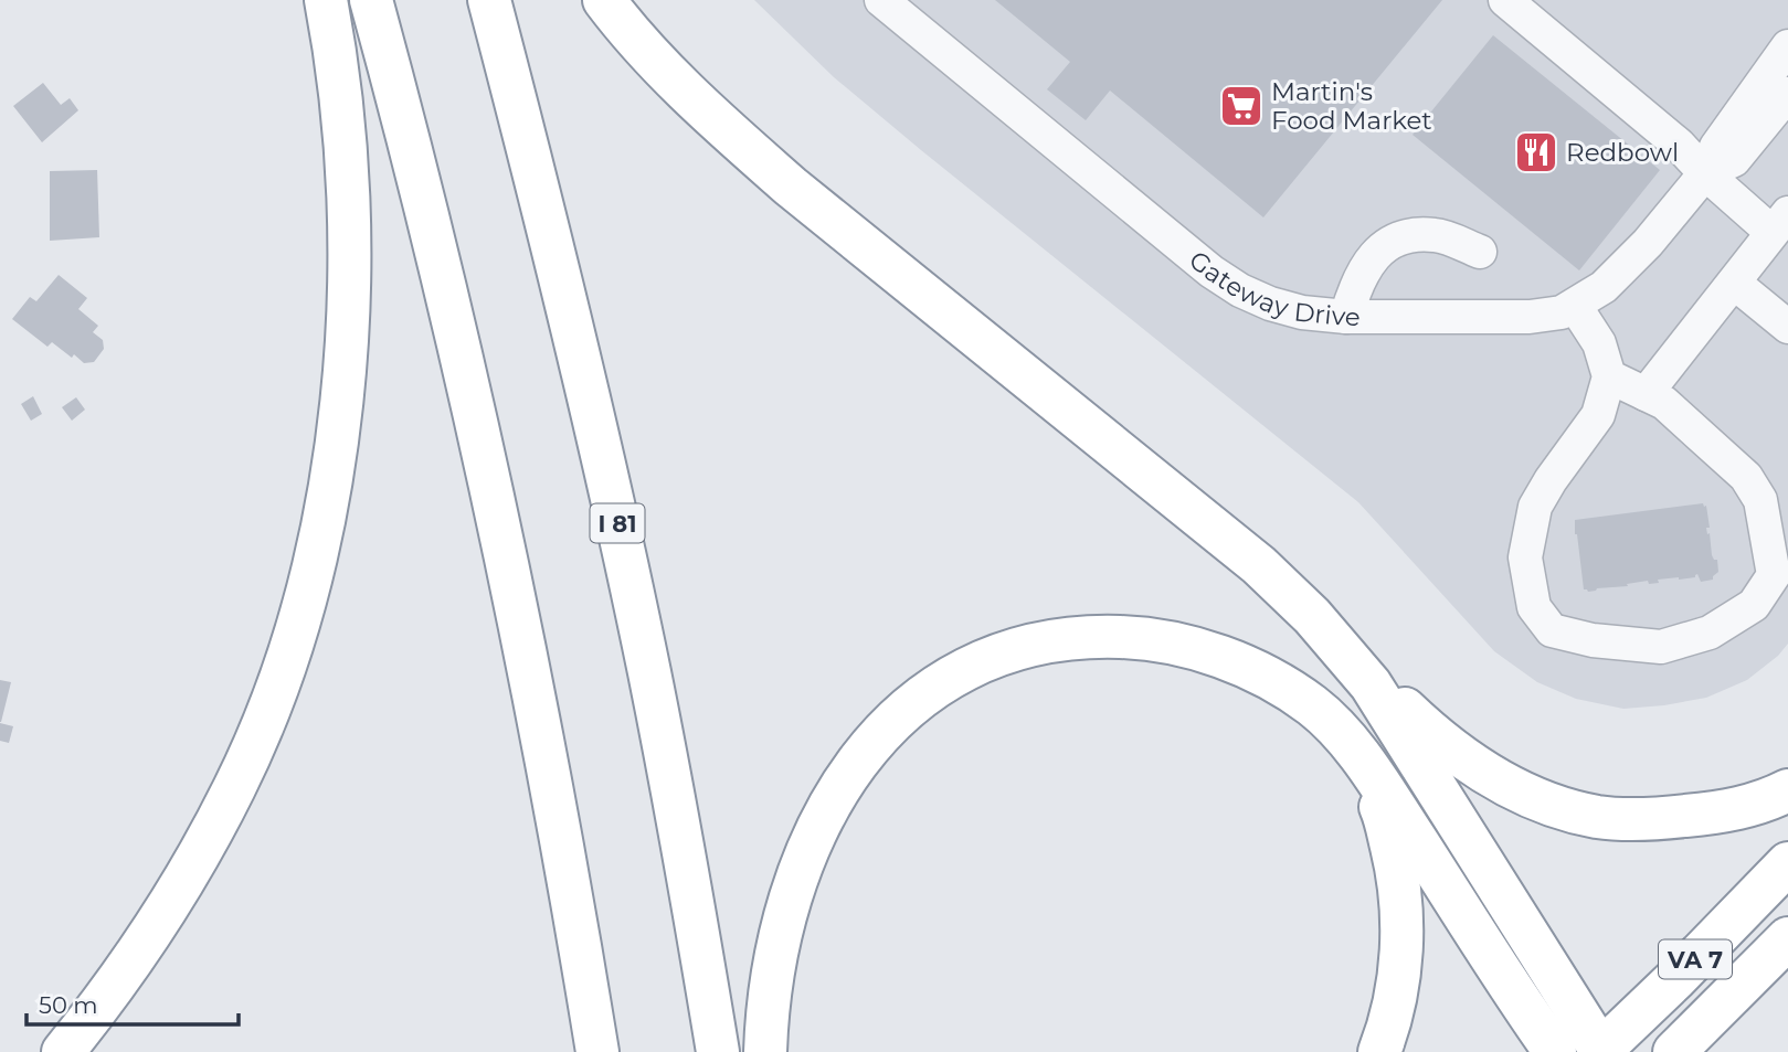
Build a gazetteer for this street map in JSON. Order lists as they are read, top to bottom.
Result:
{
  "streets": {
    "highway": ["I 81", "VA 7"],
    "street": ["Gateway Drive"]
  },
  "places": {
    "supermarket": ["Martin's Food Market"],
    "restaurant": ["Redbowl"]
  },
  "scale_bar": "50 m"
}
